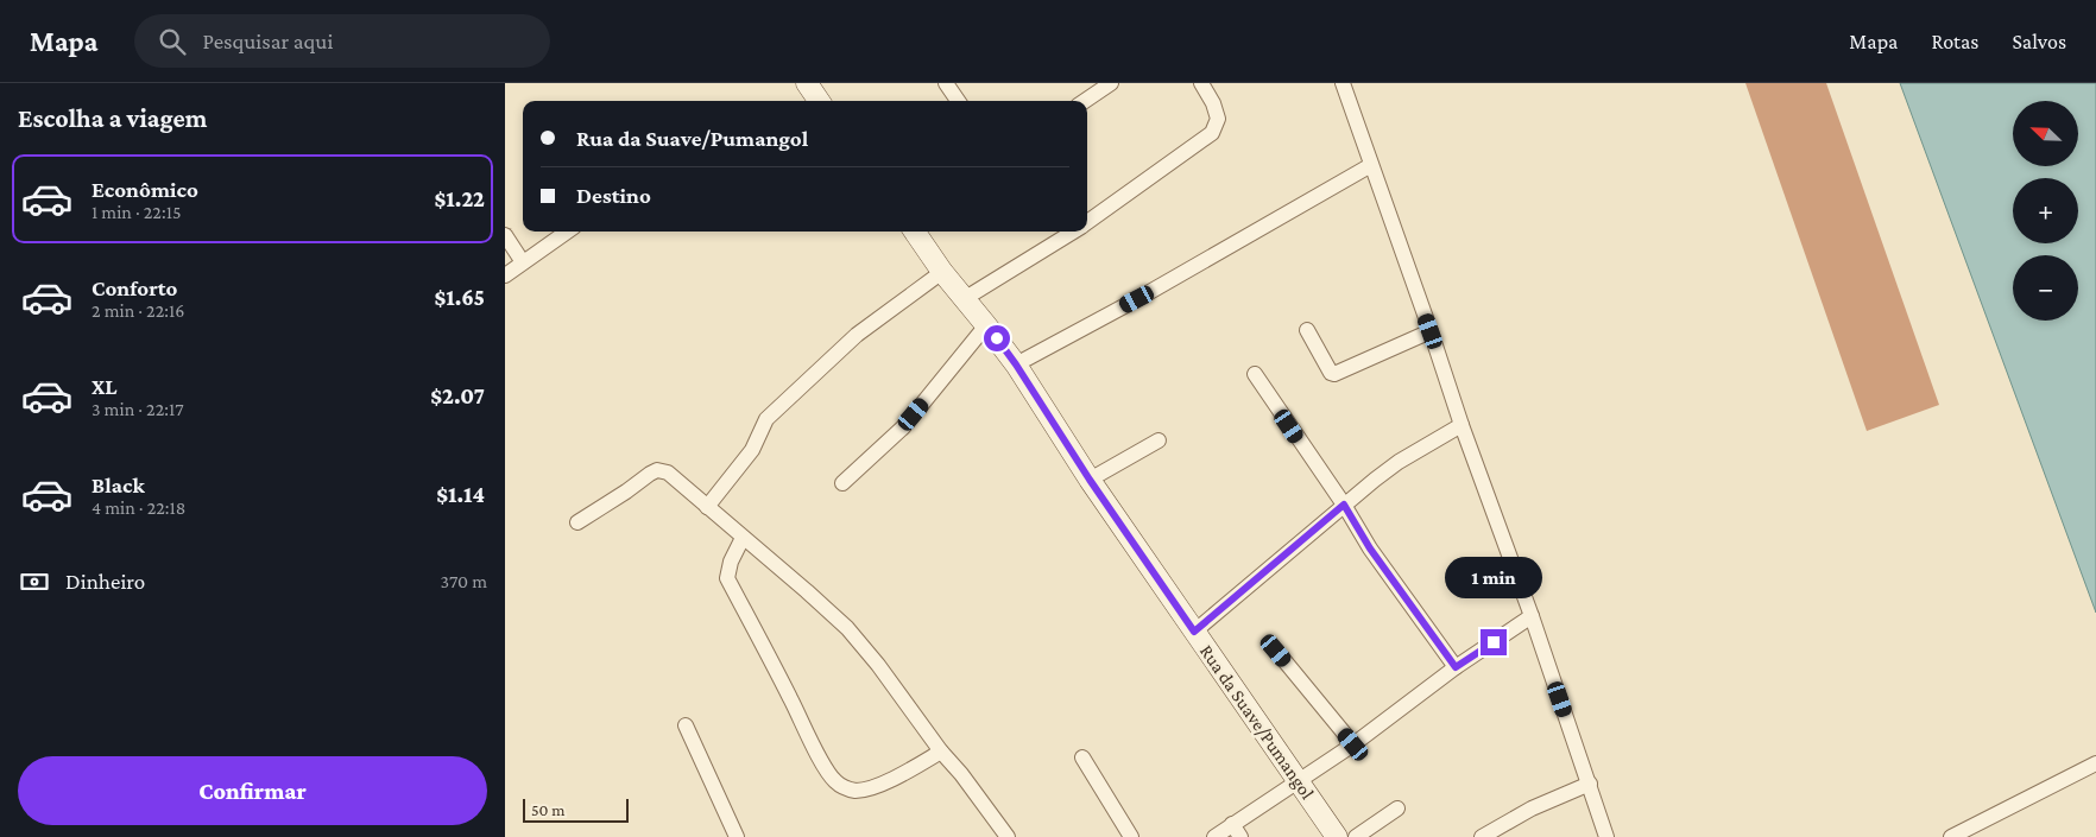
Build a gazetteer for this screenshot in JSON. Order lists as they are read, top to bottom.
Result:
{
  "streets": {
    "street": ["Rua da Suave/Pumangol"]
  },
  "scale_bar": "50 m",
  "north": "top left",
  "page": {
    "header": "Mapa",
    "search": "Pesquisar aqui",
    "nav": ["Mapa", "Rotas", "Salvos"],
    "heading": "Escolha a viagem",
    "map_buttons": ["+", "−"],
    "banner": ["Rua da Suave/Pumangol", "Destino"],
    "list": [
      {
        "name": "Econômico",
        "note": "1 min · 22:15",
        "value": "$1.22"
      },
      {
        "name": "Conforto",
        "note": "2 min · 22:16",
        "value": "$1.65"
      },
      {
        "name": "XL",
        "note": "3 min · 22:17",
        "value": "$2.07"
      },
      {
        "name": "Black",
        "note": "4 min · 22:18",
        "value": "$1.14"
      }
    ],
    "pay": ["Dinheiro", "370 m"],
    "bubble": "1 min",
    "buttons": "Confirmar",
    "scale": "50 m"
  }
}
